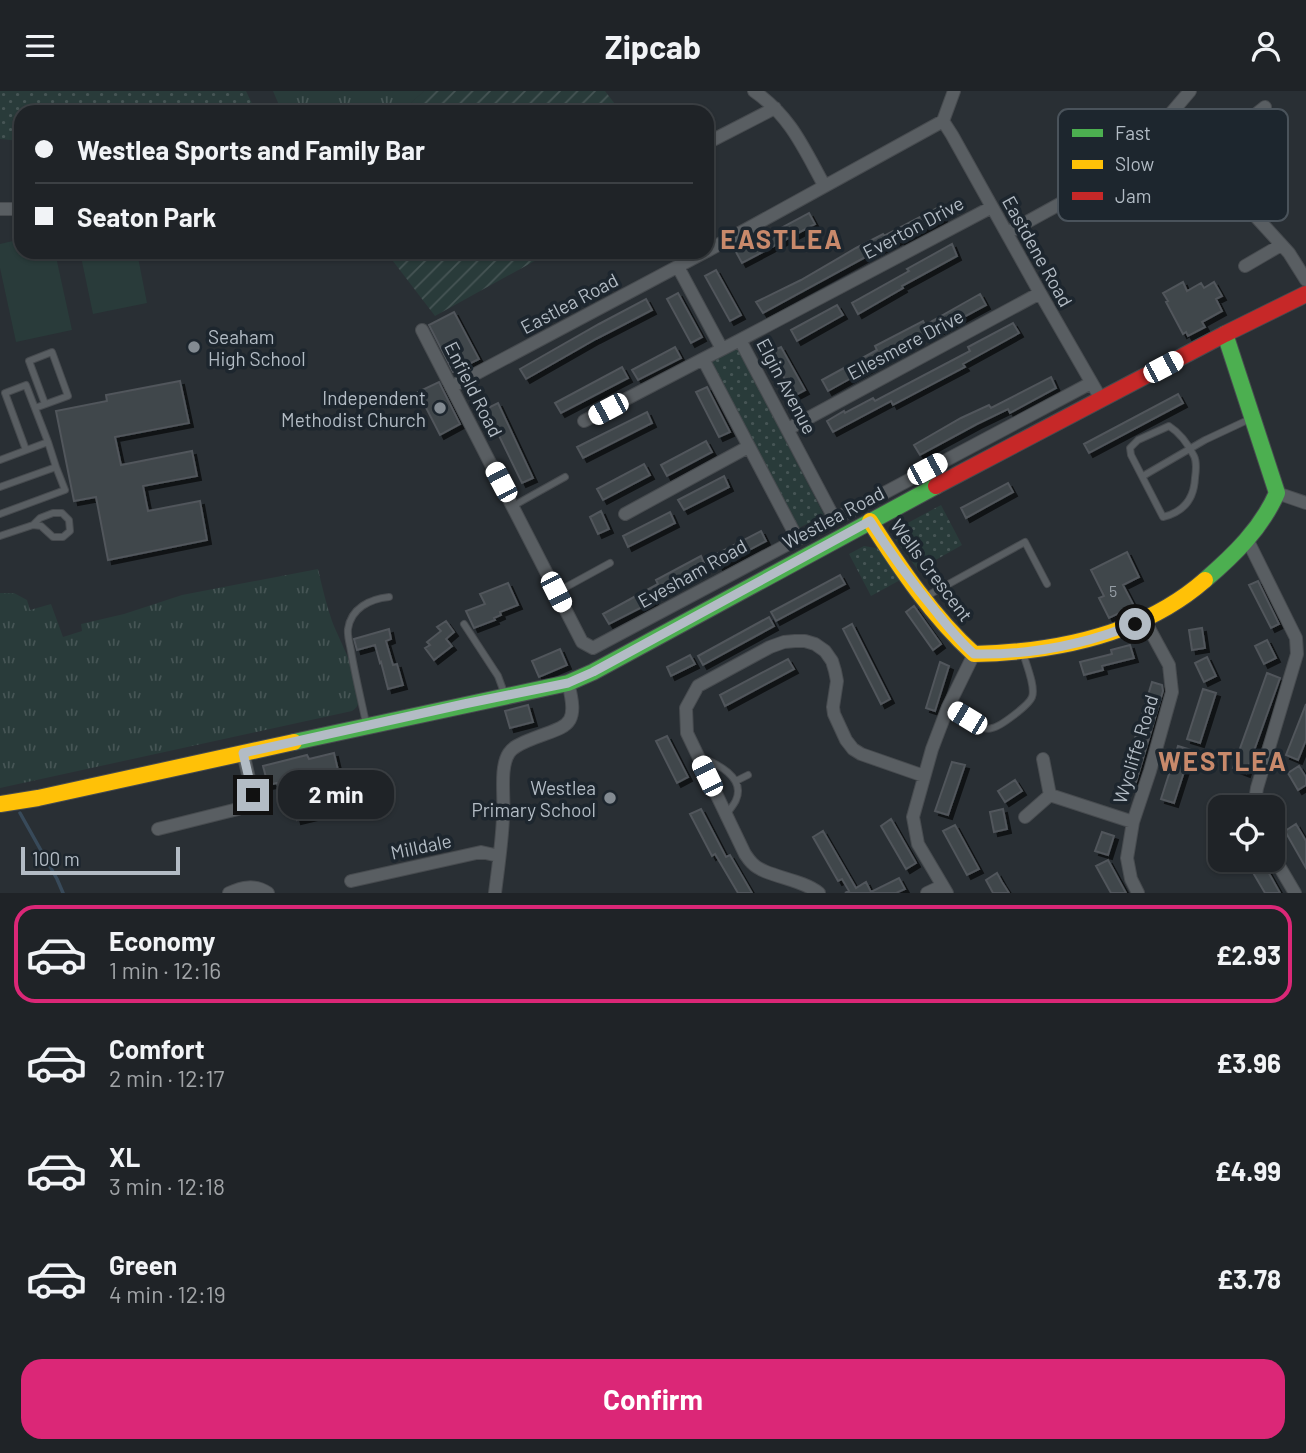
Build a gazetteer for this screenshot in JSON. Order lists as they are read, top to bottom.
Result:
{
  "streets": {
    "main road": ["Westlea Road", "Wells Crescent"],
    "street": [
      "Everton Drive",
      "Eastdene Road",
      "Eastlea Road",
      "Ellesmere Drive",
      "Elgin Avenue",
      "Enfield Road",
      "Evesham Road",
      "Wycliffe Road",
      "Milldale"
    ]
  },
  "crossings": [
    ["Everton Drive", "Eastdene Road"],
    ["Everton Drive", "Elgin Avenue"],
    ["Eastdene Road", "Eastlea Road"],
    ["Eastdene Road", "Ellesmere Drive"],
    ["Eastdene Road", "Westlea Road"],
    ["Eastdene Road", "Evesham Road"],
    ["Eastlea Road", "Enfield Road"],
    ["Ellesmere Drive", "Elgin Avenue"],
    ["Elgin Avenue", "Evesham Road"],
    ["Enfield Road", "Evesham Road"],
    ["Westlea Road", "Wells Crescent"]
  ],
  "districts": ["EASTLEA", "WESTLEA"],
  "places": ["Seaham High School", "Independent Methodist Church", "Westlea Primary School"],
  "house_numbers": ["5"],
  "legend": ["Fast", "Slow", "Jam"],
  "scale_bar": "100 m",
  "page": {
    "header": "Zipcab",
    "banner": ["Westlea Sports and Family Bar", "Seaton Park"],
    "bubble": "2 min",
    "scale": "100 m",
    "list": [
      {
        "name": "Economy",
        "note": "1 min · 12:16",
        "value": "£2.93"
      },
      {
        "name": "Comfort",
        "note": "2 min · 12:17",
        "value": "£3.96"
      },
      {
        "name": "XL",
        "note": "3 min · 12:18",
        "value": "£4.99"
      },
      {
        "name": "Green",
        "note": "4 min · 12:19",
        "value": "£3.78"
      }
    ],
    "buttons": "Confirm"
  }
}
